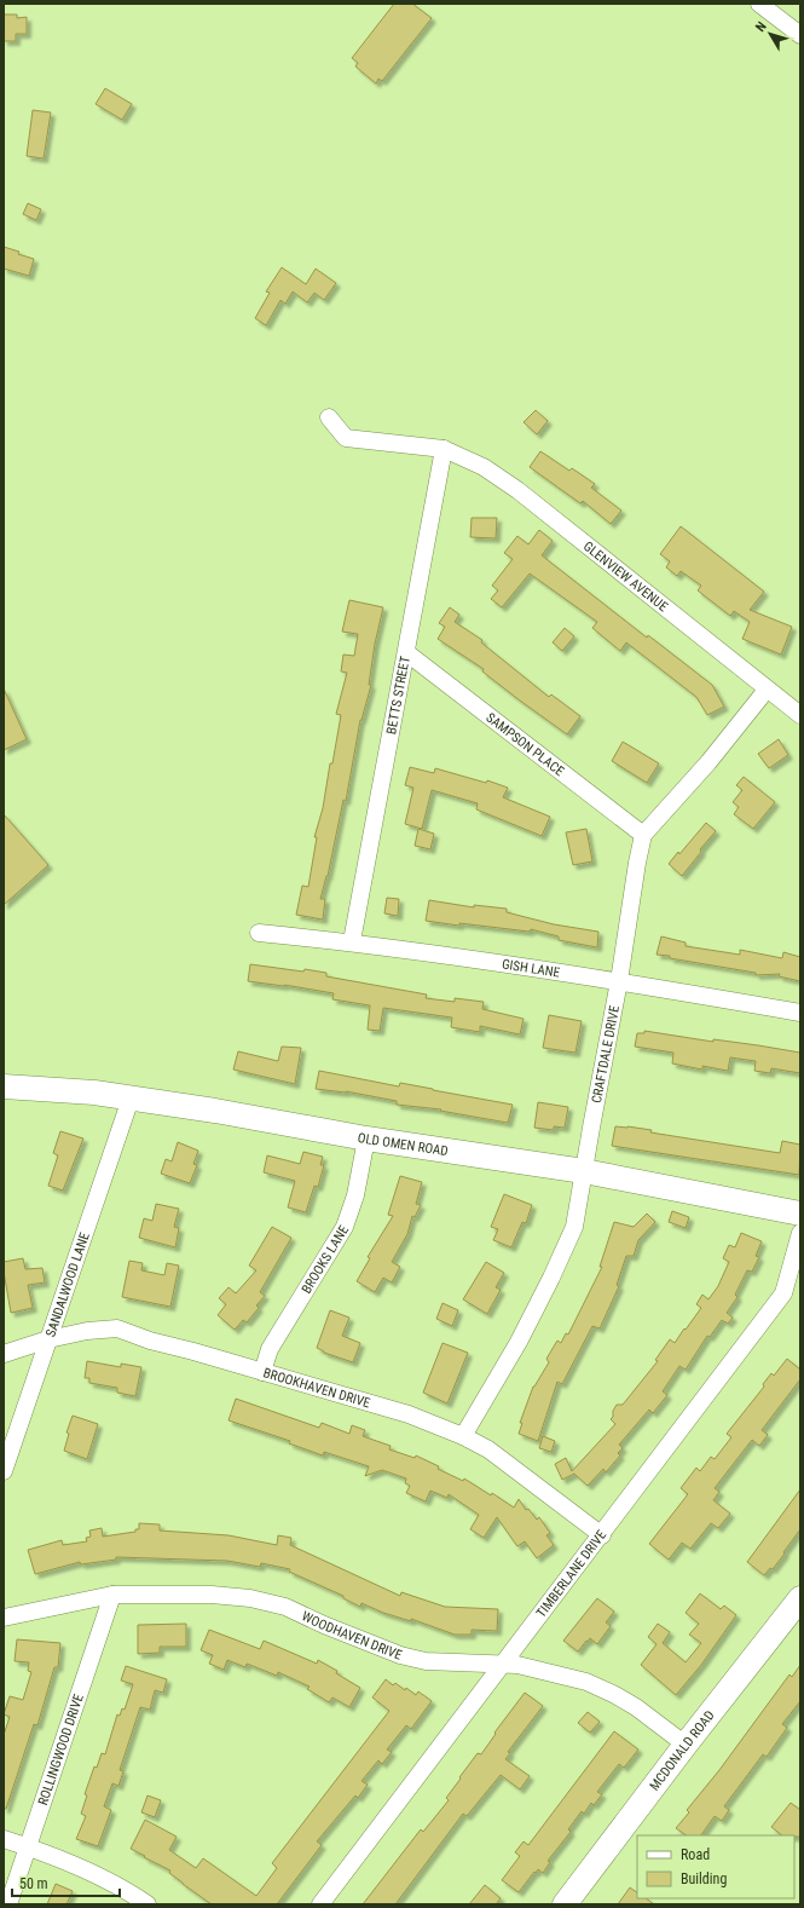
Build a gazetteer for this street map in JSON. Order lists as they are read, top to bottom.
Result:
{
  "streets": {
    "street": [
      "GLENVIEW AVENUE",
      "BETTS STREET",
      "SAMPSON PLACE",
      "GISH LANE",
      "CRAFTDALE DRIVE",
      "OLD OMEN ROAD",
      "BROOKS LANE",
      "SANDALWOOD LANE",
      "BROOKHAVEN DRIVE",
      "TIMBERLANE DRIVE",
      "WOODHAVEN DRIVE",
      "ROLLINGWOOD DRIVE",
      "MCDONALD ROAD"
    ]
  },
  "crossings": [
    ["GLENVIEW AVENUE", "BETTS STREET"],
    ["GLENVIEW AVENUE", "CRAFTDALE DRIVE"],
    ["BETTS STREET", "SAMPSON PLACE"],
    ["BETTS STREET", "GISH LANE"],
    ["SAMPSON PLACE", "CRAFTDALE DRIVE"],
    ["GISH LANE", "CRAFTDALE DRIVE"],
    ["CRAFTDALE DRIVE", "OLD OMEN ROAD"],
    ["CRAFTDALE DRIVE", "BROOKHAVEN DRIVE"],
    ["OLD OMEN ROAD", "BROOKS LANE"],
    ["OLD OMEN ROAD", "SANDALWOOD LANE"],
    ["BROOKS LANE", "BROOKHAVEN DRIVE"],
    ["SANDALWOOD LANE", "BROOKHAVEN DRIVE"],
    ["BROOKHAVEN DRIVE", "TIMBERLANE DRIVE"],
    ["TIMBERLANE DRIVE", "WOODHAVEN DRIVE"],
    ["WOODHAVEN DRIVE", "ROLLINGWOOD DRIVE"],
    ["WOODHAVEN DRIVE", "MCDONALD ROAD"]
  ],
  "legend": ["Road", "Building"],
  "scale_bar": "50 m",
  "north": "top left"
}
